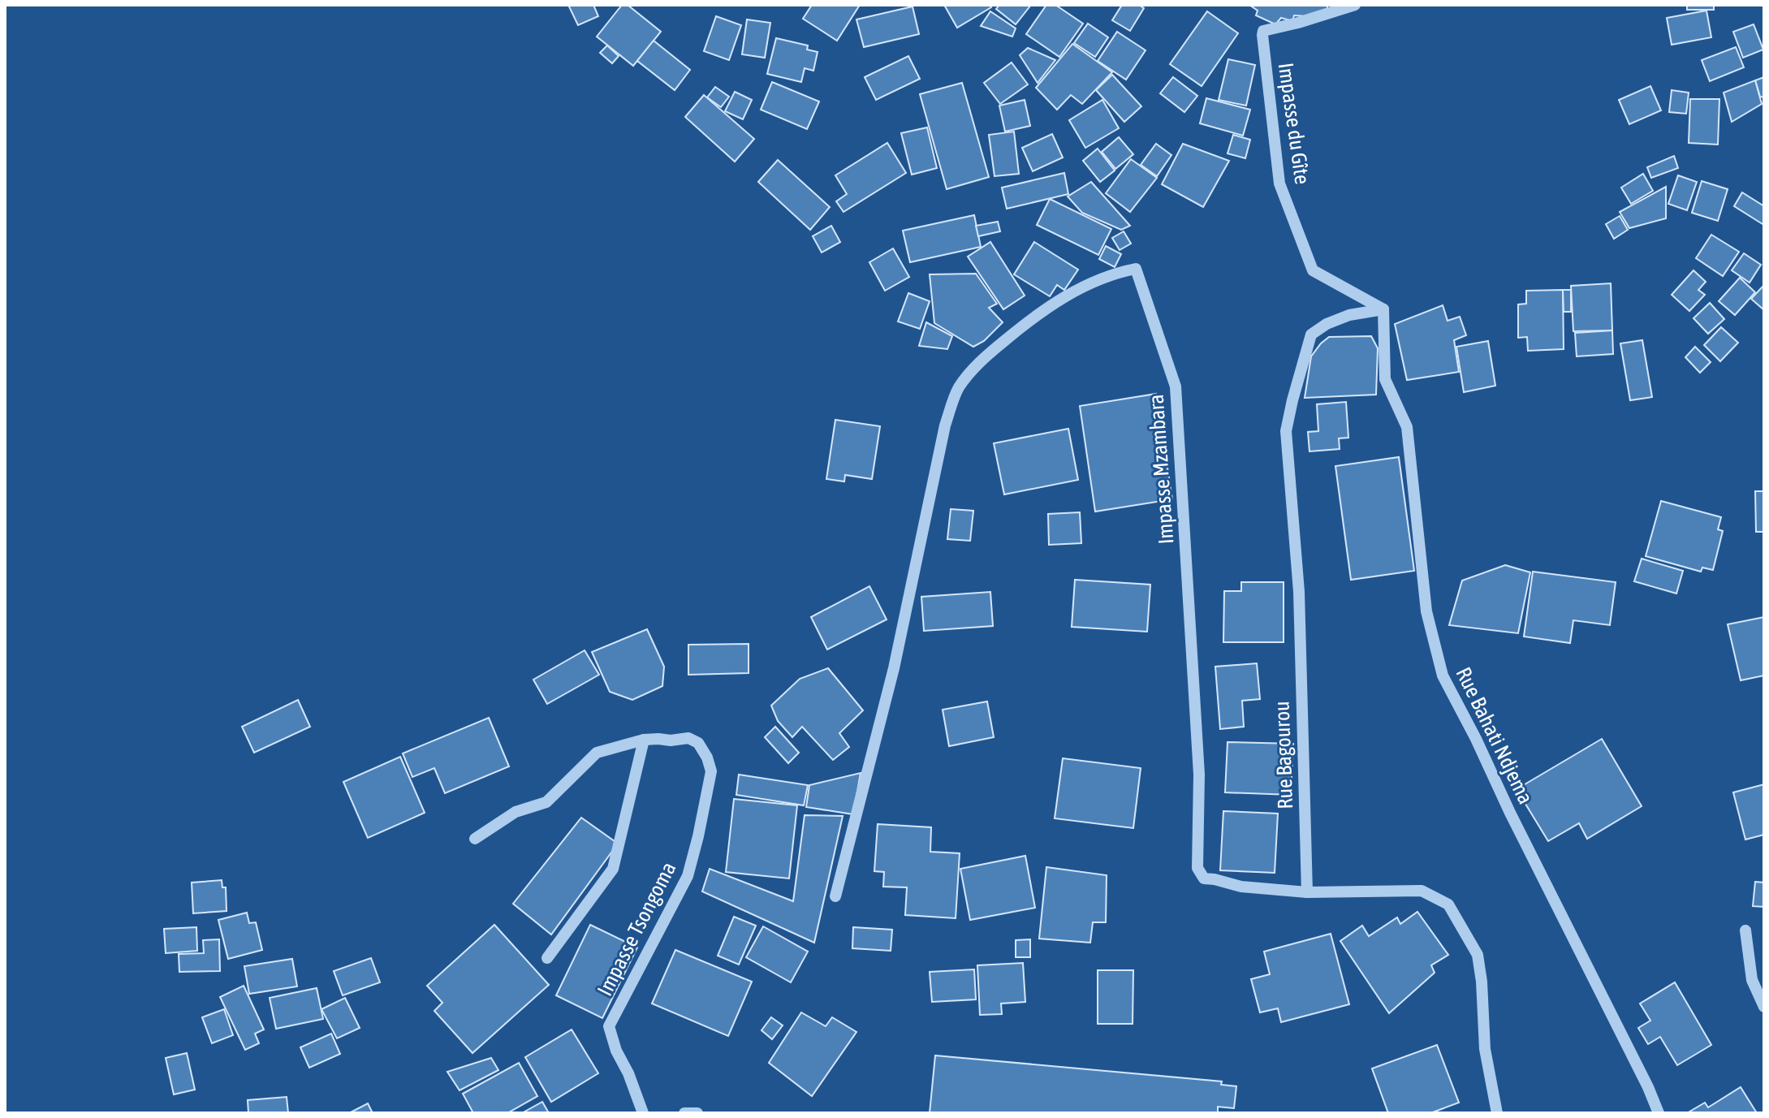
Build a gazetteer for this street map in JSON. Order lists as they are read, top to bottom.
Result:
{
  "streets": {
    "street": [
      "Impasse du Gîte",
      "Impasse Mzambara",
      "Rue Bahati Ndjema",
      "Rue Bagourou",
      "Impasse Tsongoma"
    ]
  },
  "crossings": [
    ["Impasse du Gîte", "Rue Bahati Ndjema"],
    ["Impasse du Gîte", "Rue Bagourou"],
    ["Impasse Mzambara", "Rue Bagourou"],
    ["Rue Bahati Ndjema", "Rue Bagourou"]
  ]
}
